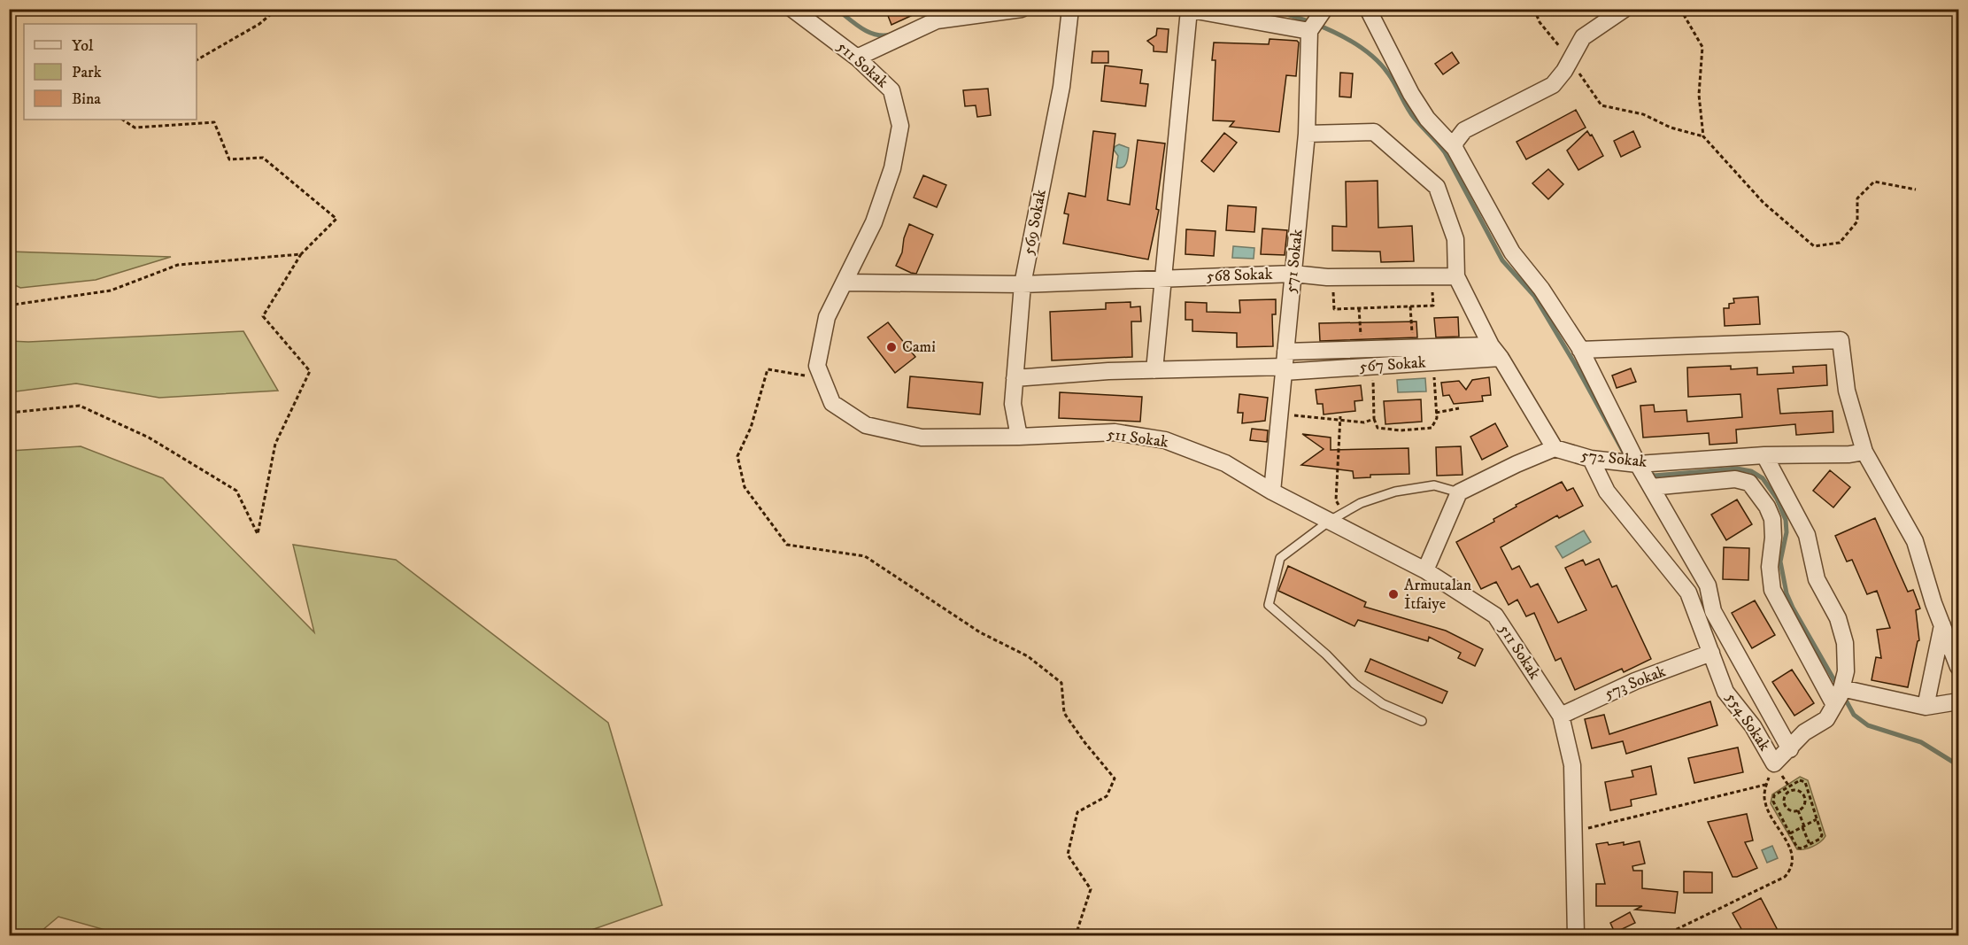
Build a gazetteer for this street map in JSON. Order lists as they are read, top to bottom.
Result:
{
  "streets": {
    "street": [
      "511 Sokak",
      "569 Sokak",
      "571 Sokak",
      "568 Sokak",
      "567 Sokak",
      "572 Sokak",
      "573 Sokak",
      "554 Sokak"
    ]
  },
  "crossings": [
    ["511 Sokak", "569 Sokak"],
    ["511 Sokak", "571 Sokak"],
    ["511 Sokak", "568 Sokak"],
    ["511 Sokak", "573 Sokak"],
    ["569 Sokak", "568 Sokak"],
    ["571 Sokak", "568 Sokak"],
    ["571 Sokak", "567 Sokak"],
    ["572 Sokak", "554 Sokak"],
    ["573 Sokak", "554 Sokak"]
  ],
  "places": ["Cami", "Armutalan İtfaiye"],
  "legend": ["Yol", "Park", "Bina"]
}
